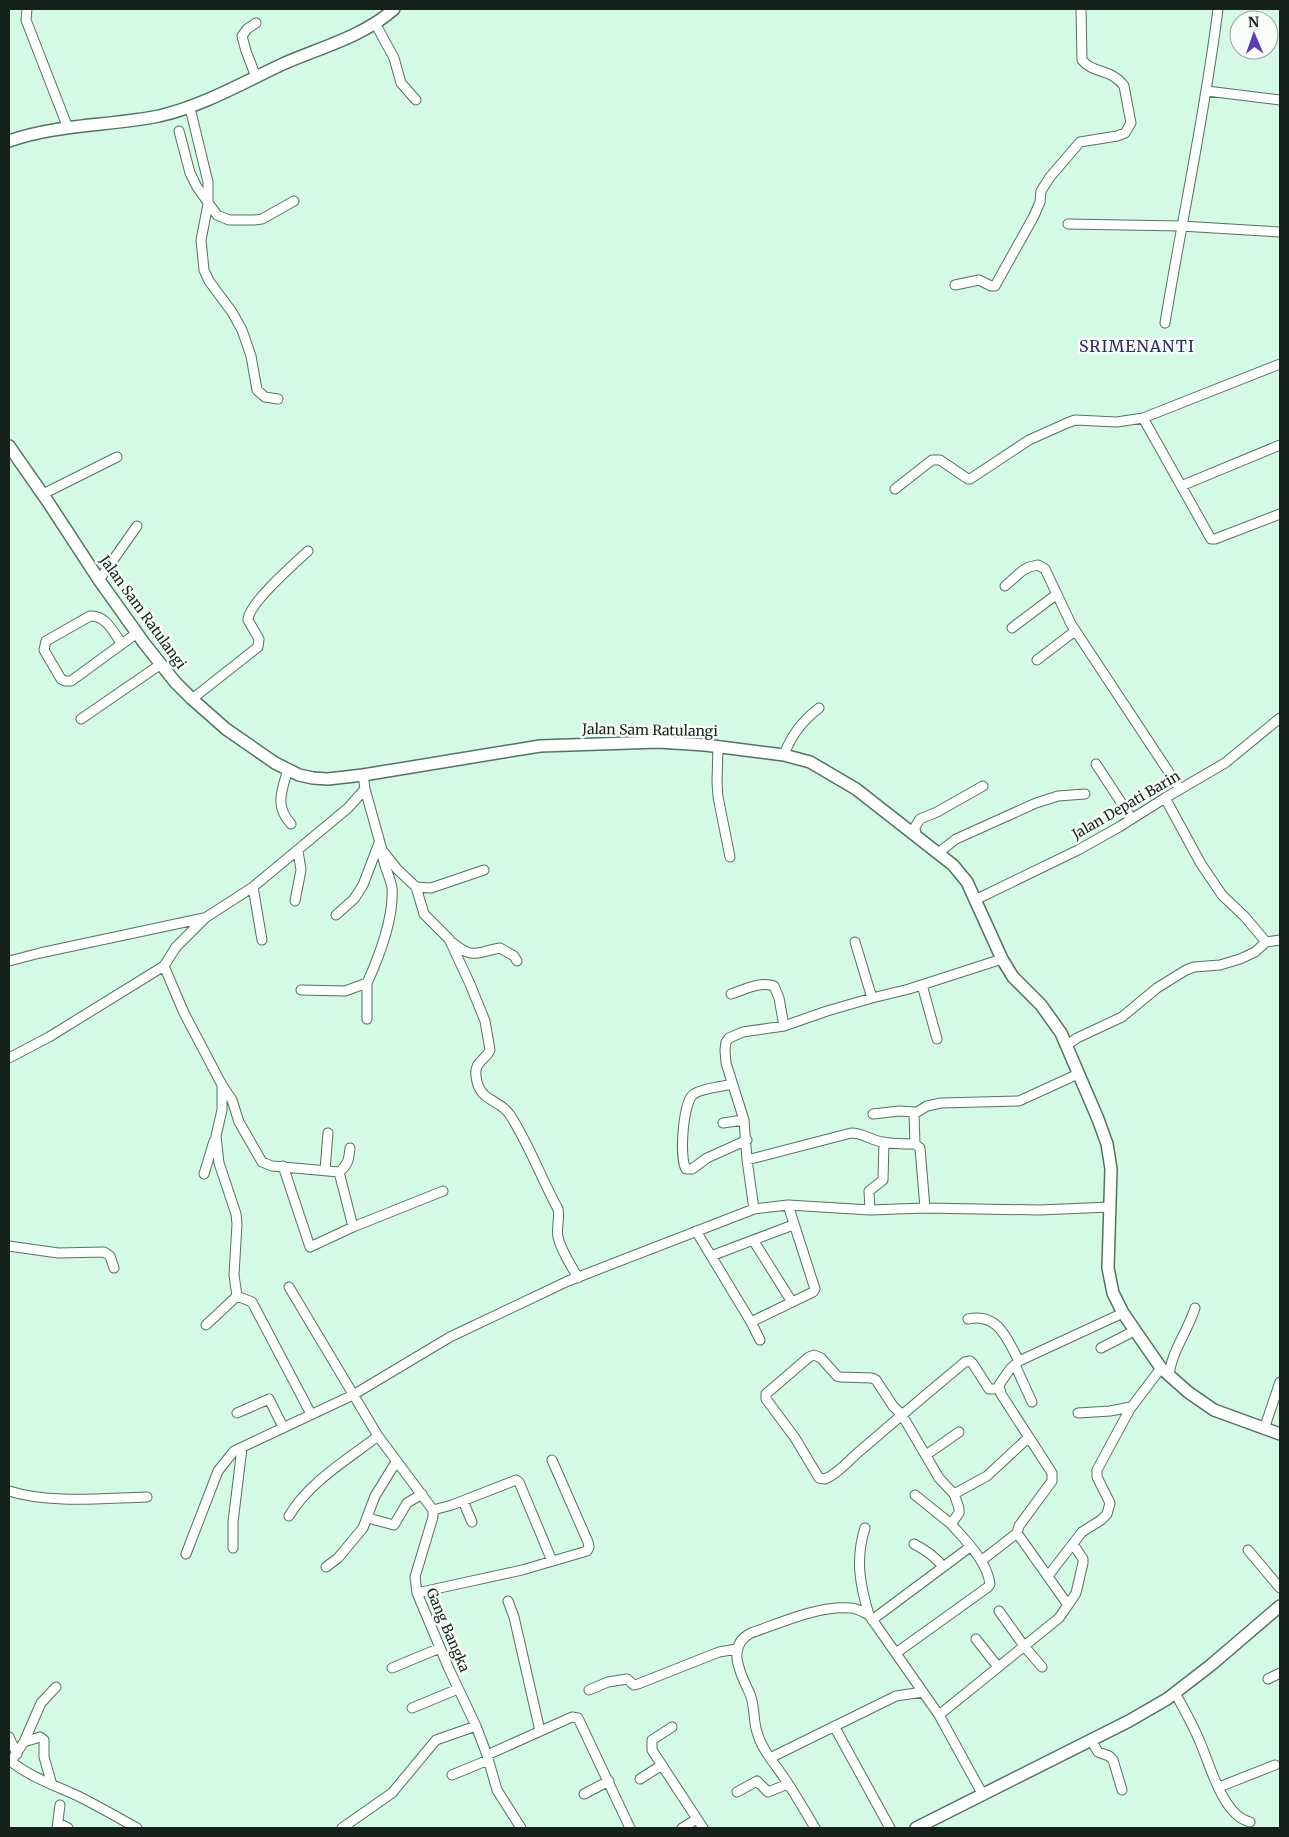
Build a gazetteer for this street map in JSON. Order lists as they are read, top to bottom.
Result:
{
  "streets": {
    "street": ["Jalan Sam Ratulangi", "Jalan Depati Barin", "Gang Bangka"]
  },
  "crossings": [
    ["Jalan Sam Ratulangi", "Jalan Depati Barin"]
  ],
  "districts": ["SRIMENANTI"],
  "north": "top"
}
